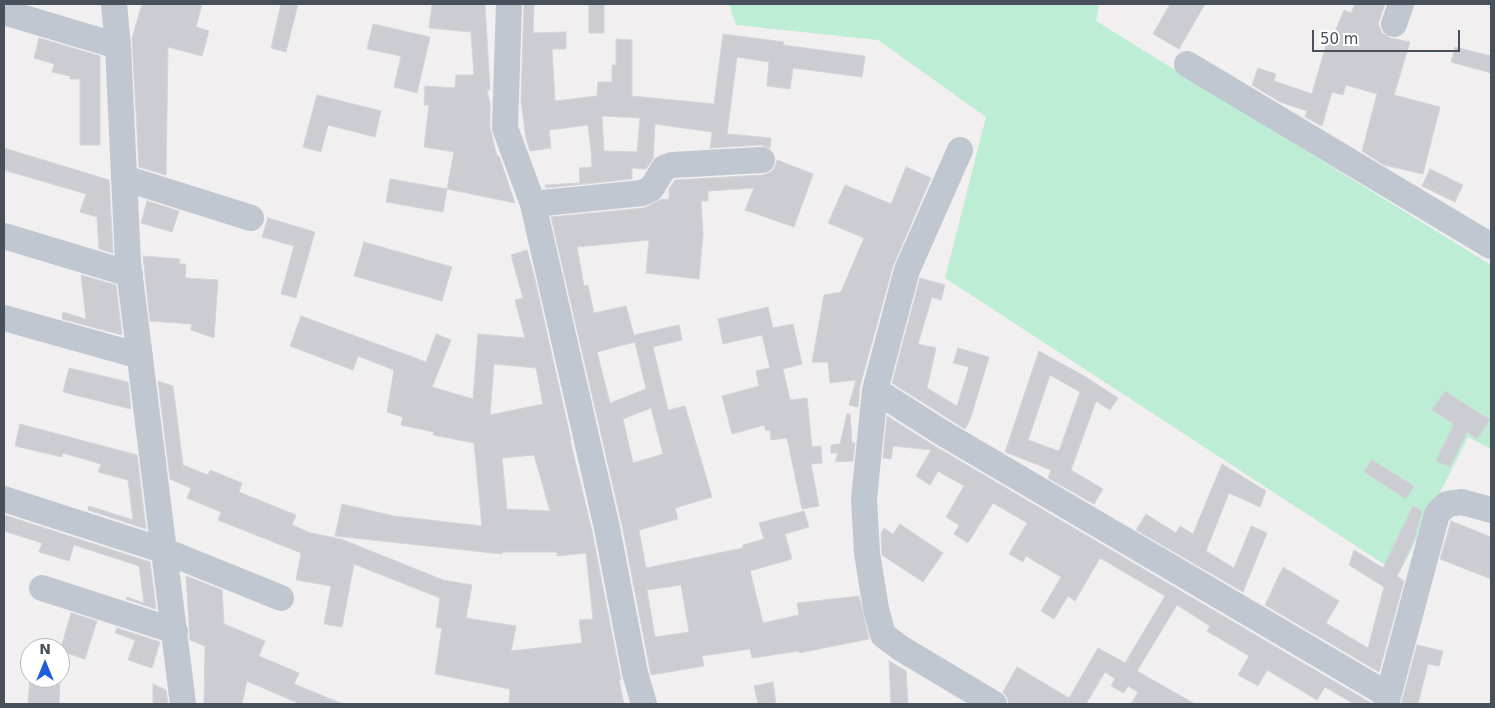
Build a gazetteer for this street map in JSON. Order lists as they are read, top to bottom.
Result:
{
  "scale_bar": "50 m",
  "north": "top"
}
